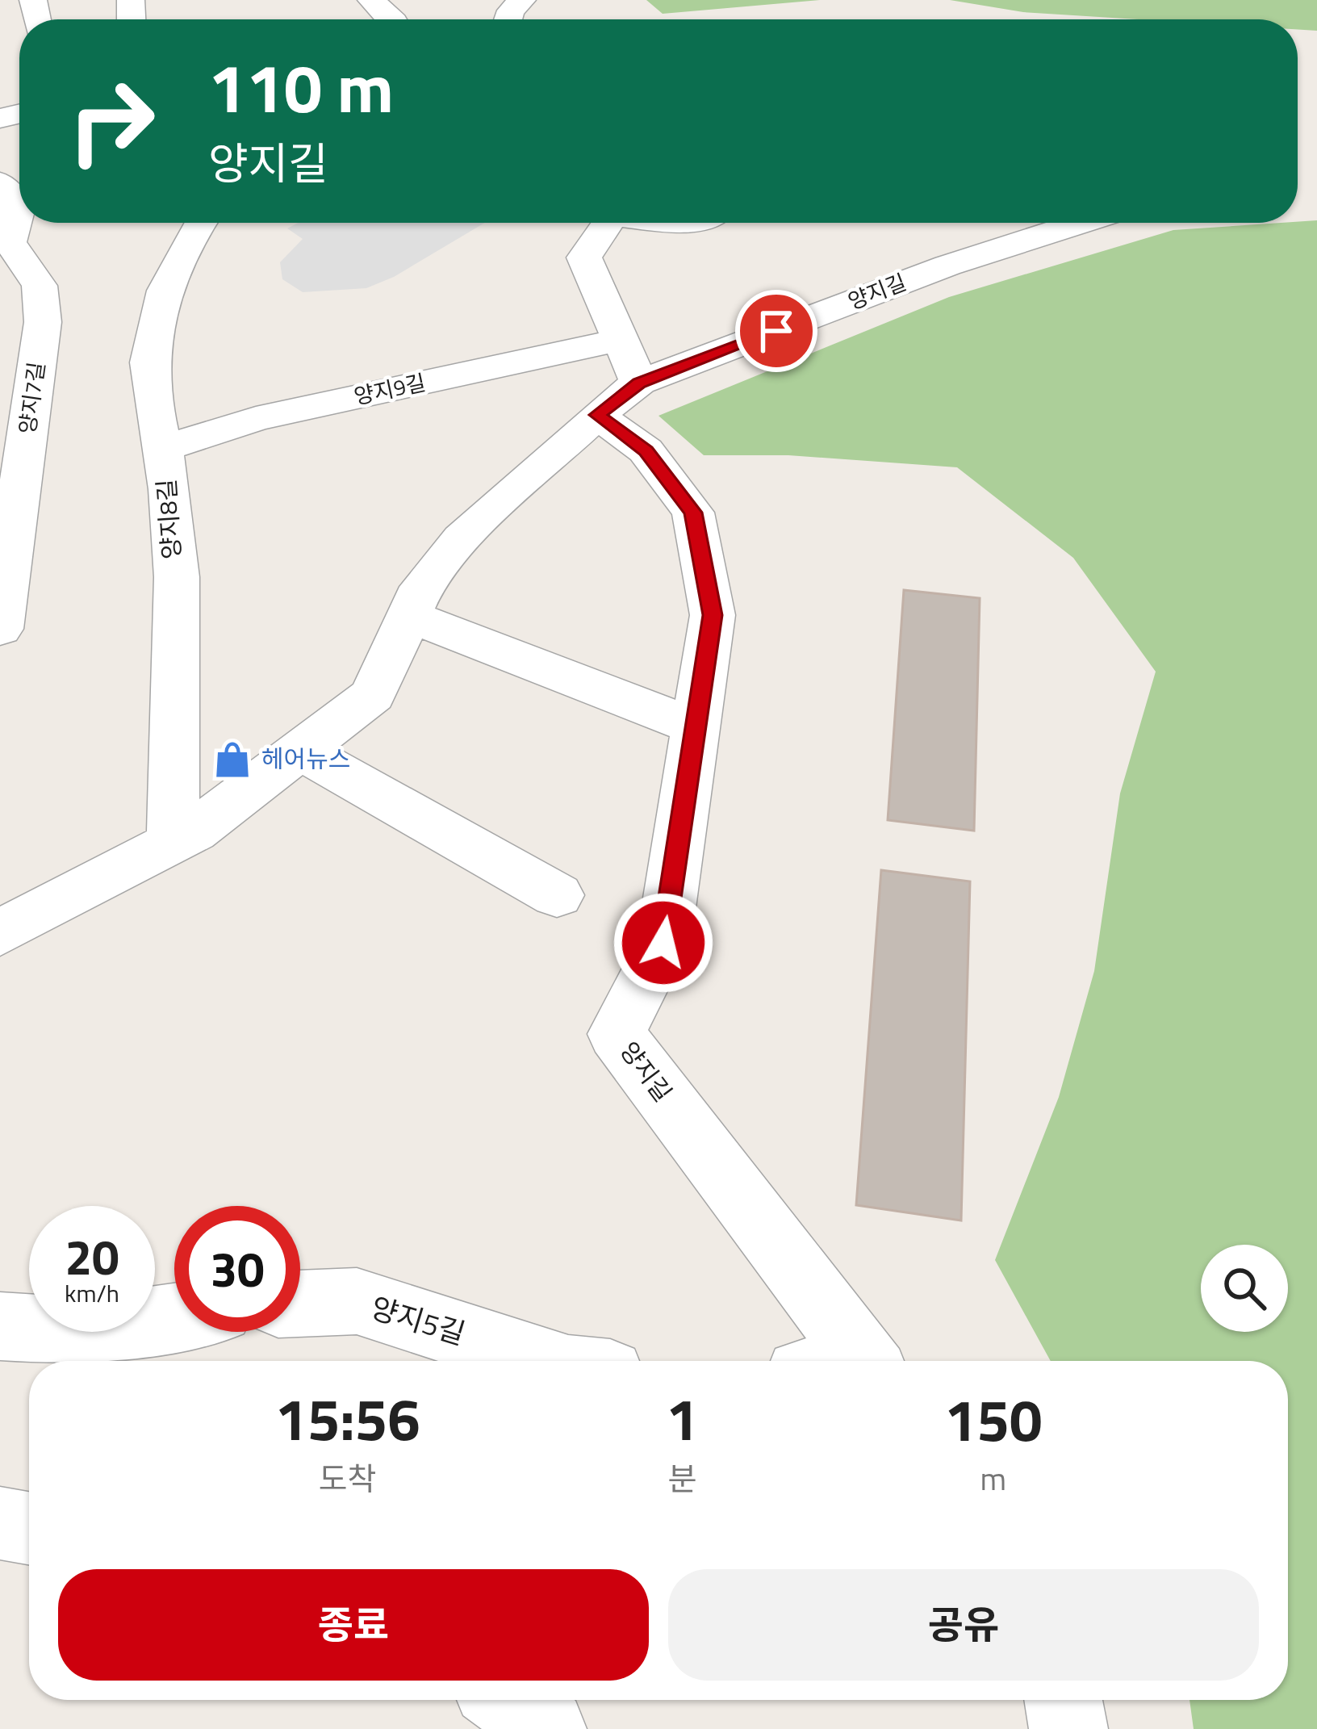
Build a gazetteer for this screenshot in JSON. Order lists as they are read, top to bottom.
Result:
{
  "streets": {
    "street": [
      "양지길",
      "양지9길",
      "양지7길",
      "양지8길",
      "양지5길"
    ]
  },
  "crossings": [
    ["양지길", "양지8길"],
    ["양지9길", "양지8길"]
  ],
  "places": {
    "shop": ["헤어뉴스"]
  },
  "page": {
    "turn": ["110 m", "양지길"],
    "speed": "20 km/h",
    "limit": "30",
    "eta": [
      "15:56",
      "도착",
      "1",
      "분",
      "150",
      "m"
    ],
    "buttons": ["종료", "공유"]
  }
}
